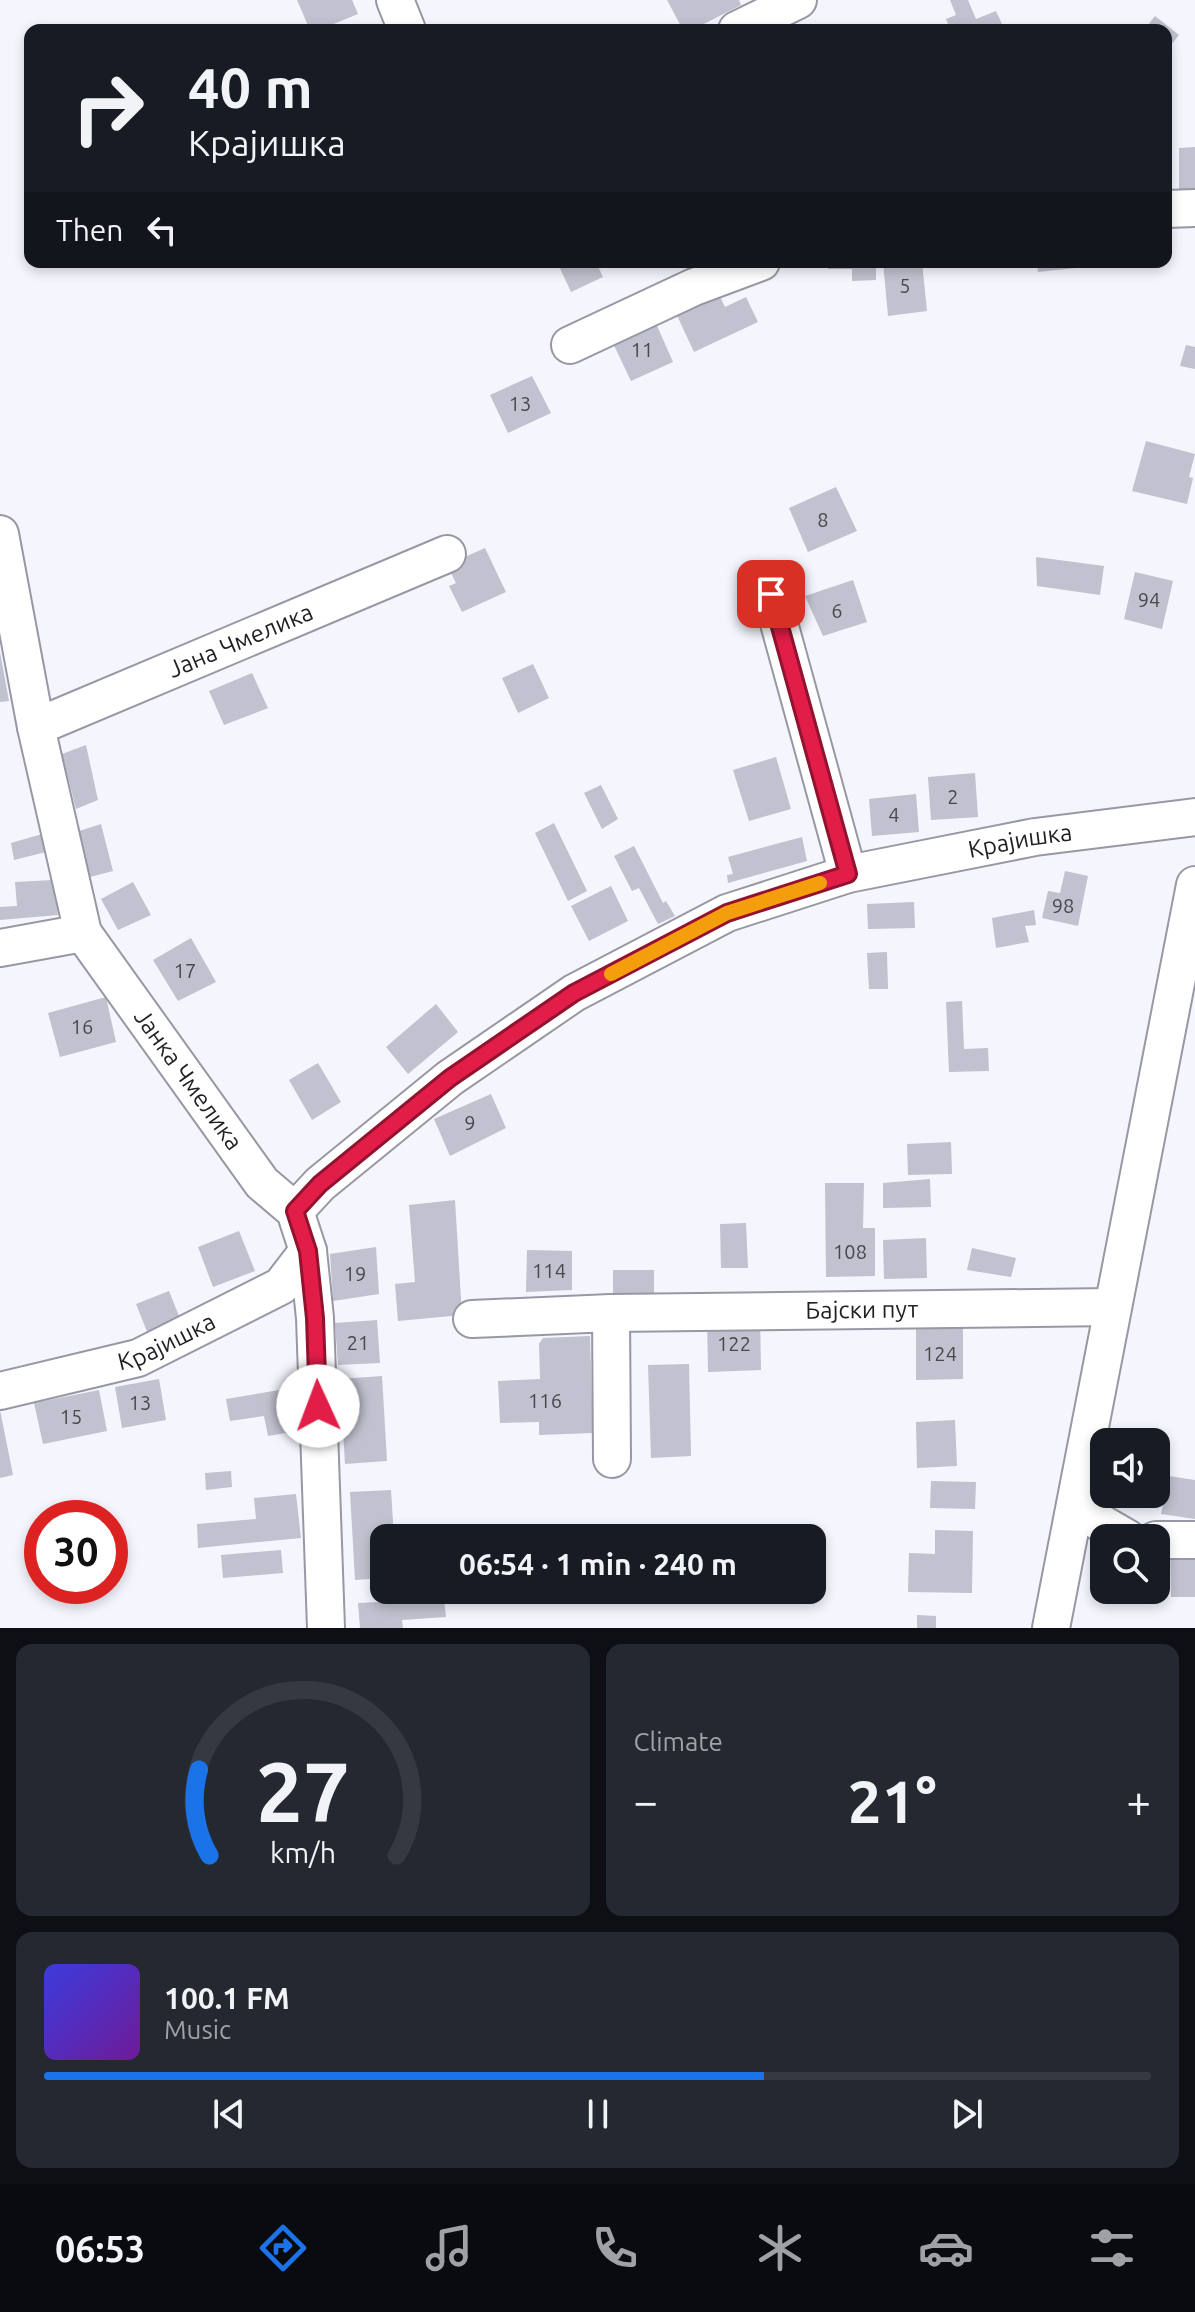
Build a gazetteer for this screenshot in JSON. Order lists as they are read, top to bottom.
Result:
{
  "streets": {
    "street": [
      "Јана Чмелика",
      "Крајишка",
      "Јанка Чмелика",
      "Бајски пут"
    ]
  },
  "crossings": [
    ["Јана Чмелика", "Јанка Чмелика"],
    ["Крајишка", "Јанка Чмелика"]
  ],
  "house_numbers": [
    "5",
    "11",
    "13",
    "8",
    "94",
    "6",
    "2",
    "4",
    "98",
    "17",
    "16",
    "9",
    "108",
    "114",
    "19",
    "21",
    "122",
    "124",
    "116",
    "13",
    "15"
  ],
  "page": {
    "turn": ["40 m", "Крајишка"],
    "then": "Then",
    "limit": "30",
    "trip": "06:54 · 1 min · 240 m",
    "tile": "Climate",
    "heat": ["−", "21°", "+"],
    "song": ["100.1 FM", "Music"],
    "tabs": "06:53",
    "gauge": ["27", "km/h"]
  }
}
